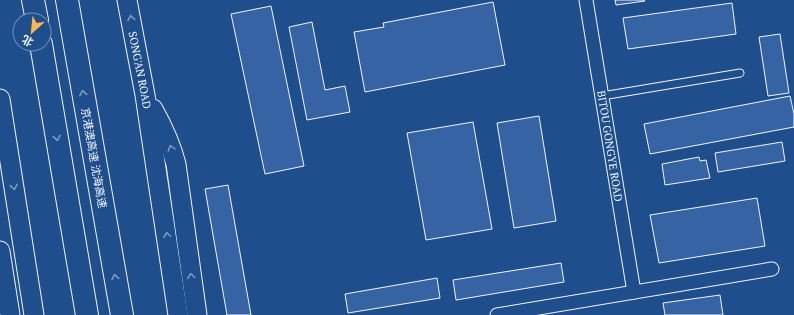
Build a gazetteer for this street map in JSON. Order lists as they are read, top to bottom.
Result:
{
  "streets": {
    "highway": ["京港澳高速 沈海高速"],
    "main road": ["SONG'AN ROAD"],
    "street": ["BITOU GONGYE ROAD"]
  },
  "north": "bottom left"
}
